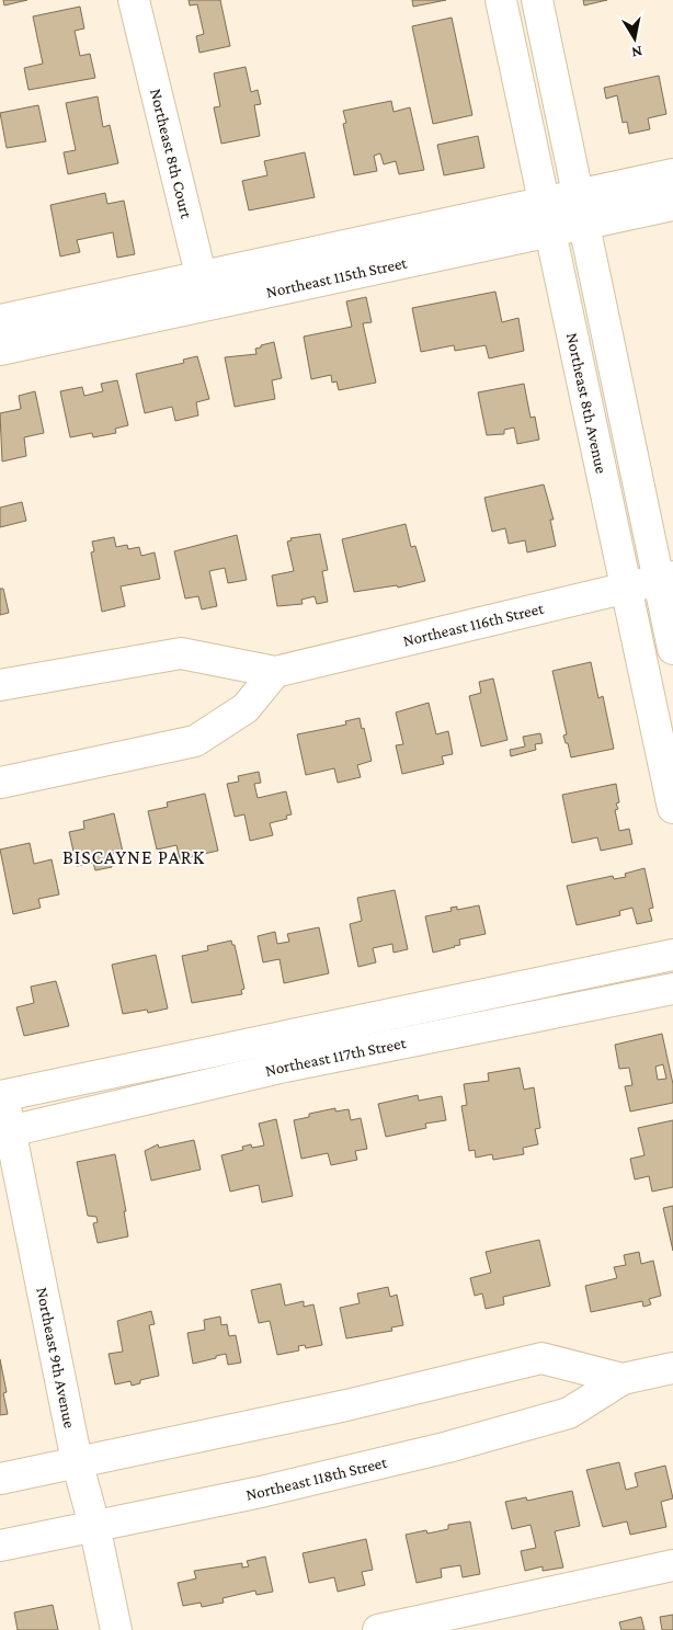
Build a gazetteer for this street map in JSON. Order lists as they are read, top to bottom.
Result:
{
  "streets": {
    "street": [
      "Northeast 8th Court",
      "Northeast 115th Street",
      "Northeast 8th Avenue",
      "Northeast 116th Street",
      "Northeast 117th Street",
      "Northeast 9th Avenue",
      "Northeast 118th Street"
    ]
  },
  "crossings": [
    ["Northeast 8th Court", "Northeast 115th Street"],
    ["Northeast 115th Street", "Northeast 8th Avenue"],
    ["Northeast 8th Avenue", "Northeast 116th Street"],
    ["Northeast 117th Street", "Northeast 9th Avenue"],
    ["Northeast 9th Avenue", "Northeast 118th Street"]
  ],
  "districts": ["BISCAYNE PARK"],
  "north": "bottom"
}
